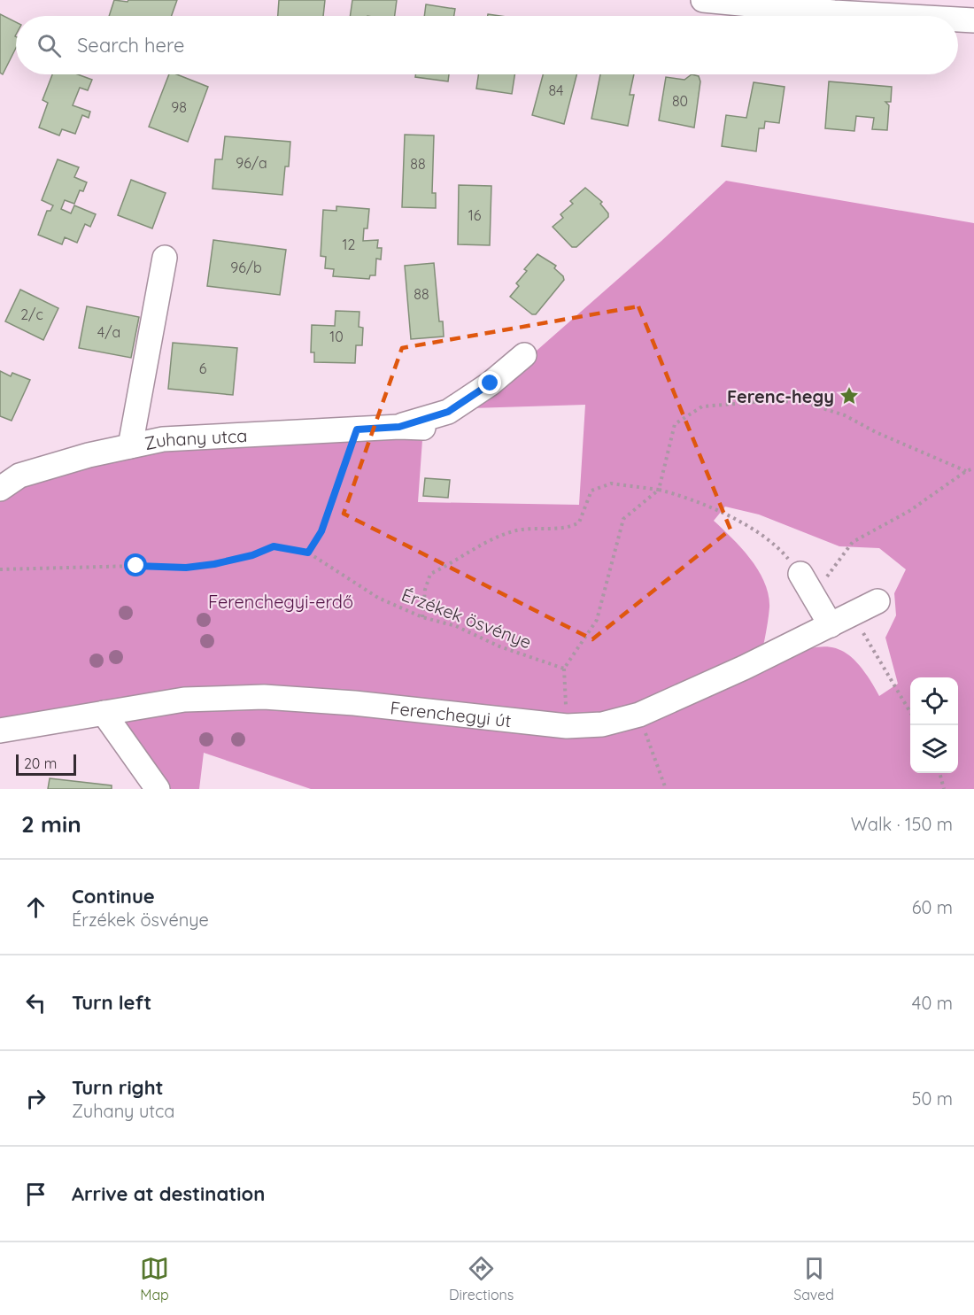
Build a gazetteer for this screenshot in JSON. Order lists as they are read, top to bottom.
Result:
{
  "streets": {
    "street": ["Zuhany utca", "Ferenchegyi út"],
    "path": ["Érzékek ösvénye"]
  },
  "parks": ["Ferenchegyi-erdő"],
  "places": {
    "place": ["Ferenc-hegy"]
  },
  "house_numbers": [
    "84",
    "80",
    "98",
    "96/a",
    "88",
    "16",
    "12",
    "96/b",
    "88",
    "2/c",
    "4/a",
    "10",
    "6"
  ],
  "scale_bar": "20 m",
  "page": {
    "search": "Search here",
    "scale": "20 m",
    "heading": ["2 min", "Walk · 150 m"],
    "list": [
      ["Continue", "Érzékek ösvénye", "60 m"],
      ["Turn left", "40 m"],
      ["Turn right", "Zuhany utca", "50 m"],
      "Arrive at destination"
    ],
    "nav": ["Map", "Directions", "Saved"]
  }
}
